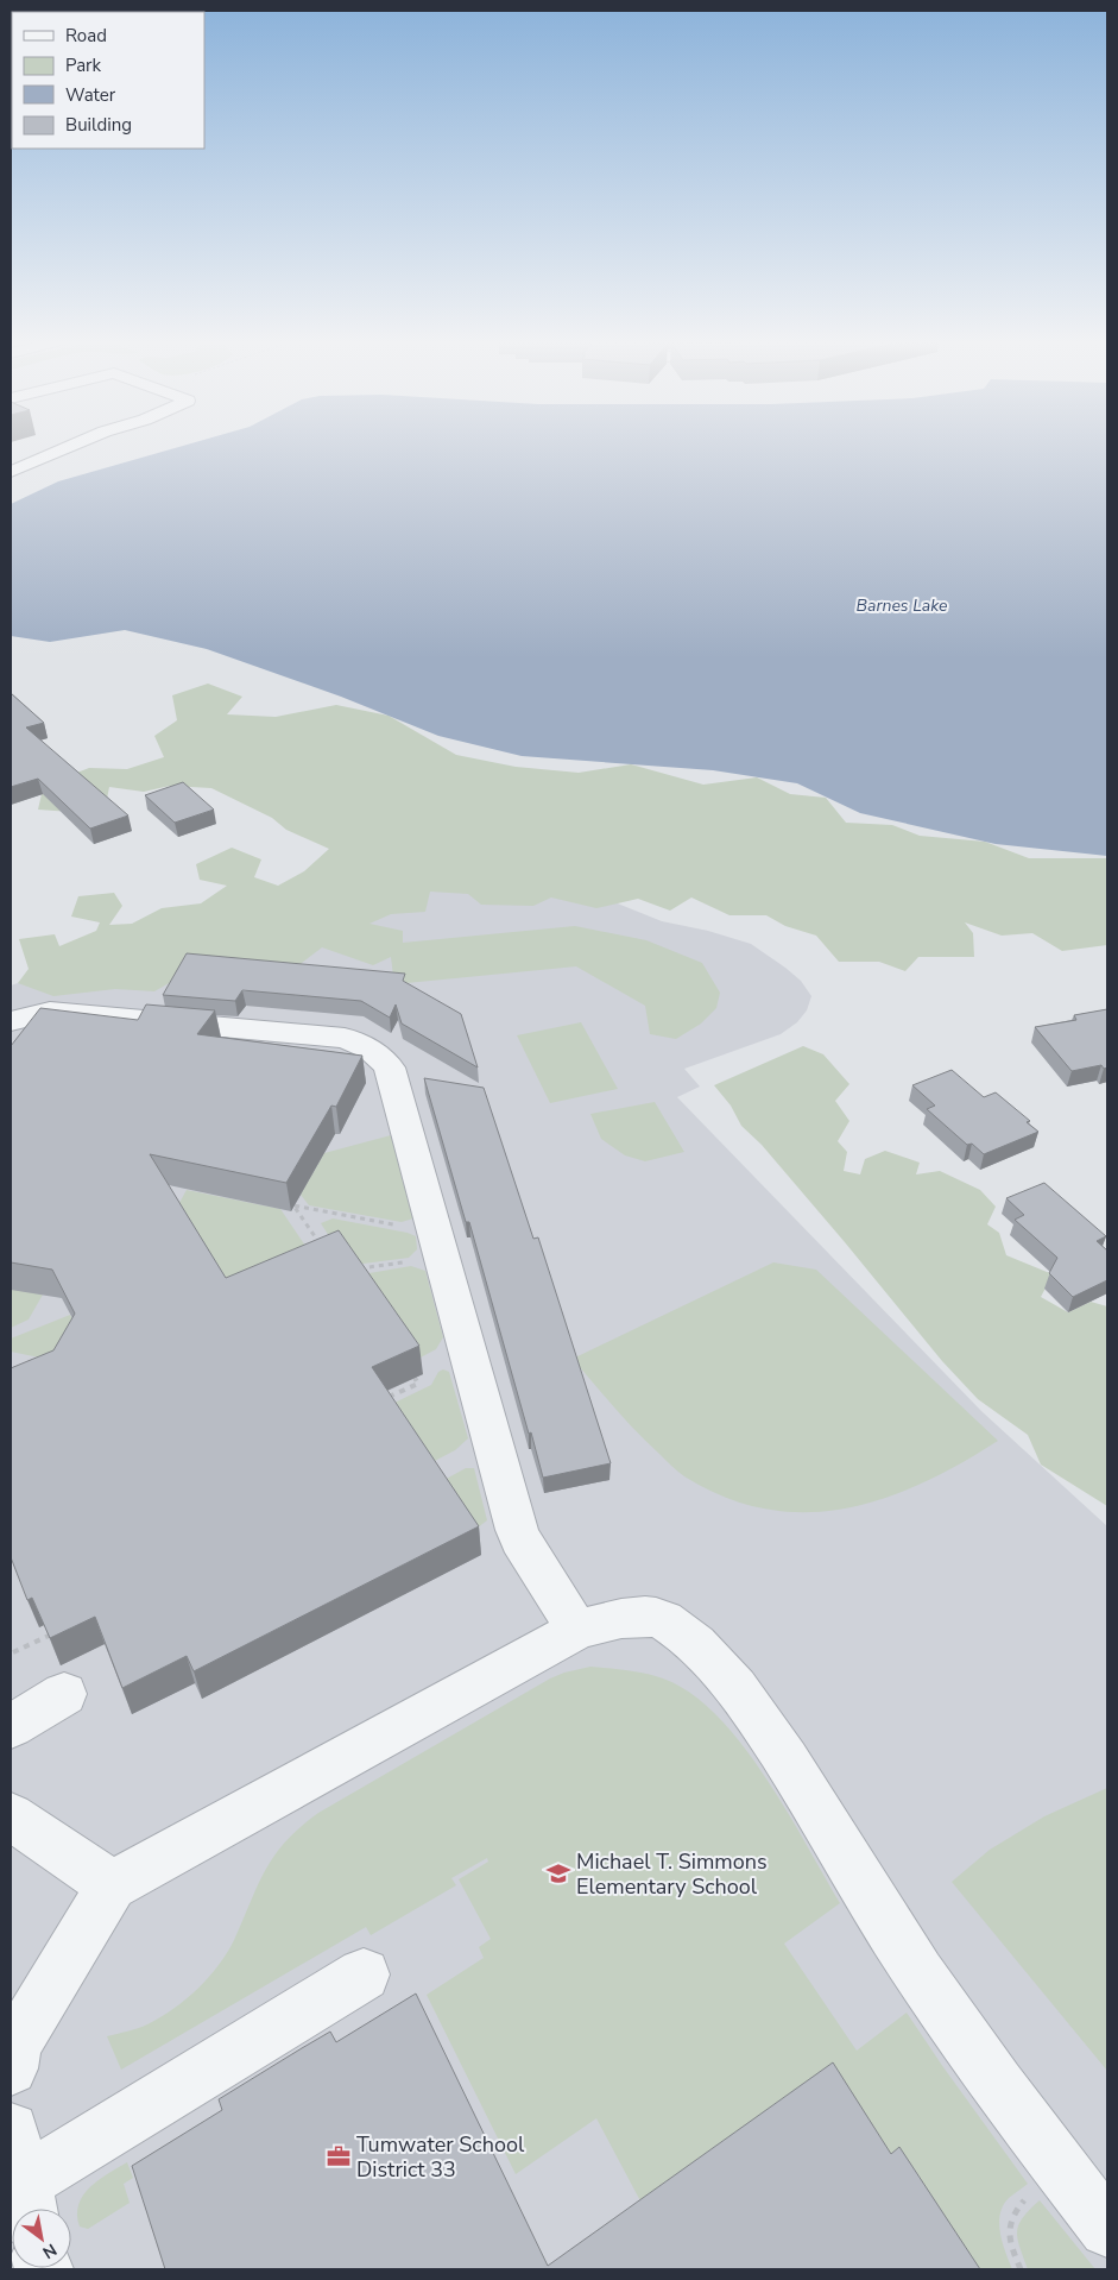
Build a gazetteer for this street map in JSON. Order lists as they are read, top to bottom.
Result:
{
  "water": ["Barnes Lake"],
  "places": {
    "school or university": ["Michael T. Simmons Elementary School"],
    "office": ["Tumwater School District 33"]
  },
  "legend": [
    "Road",
    "Park",
    "Water",
    "Building"
  ],
  "north": "bottom right"
}
